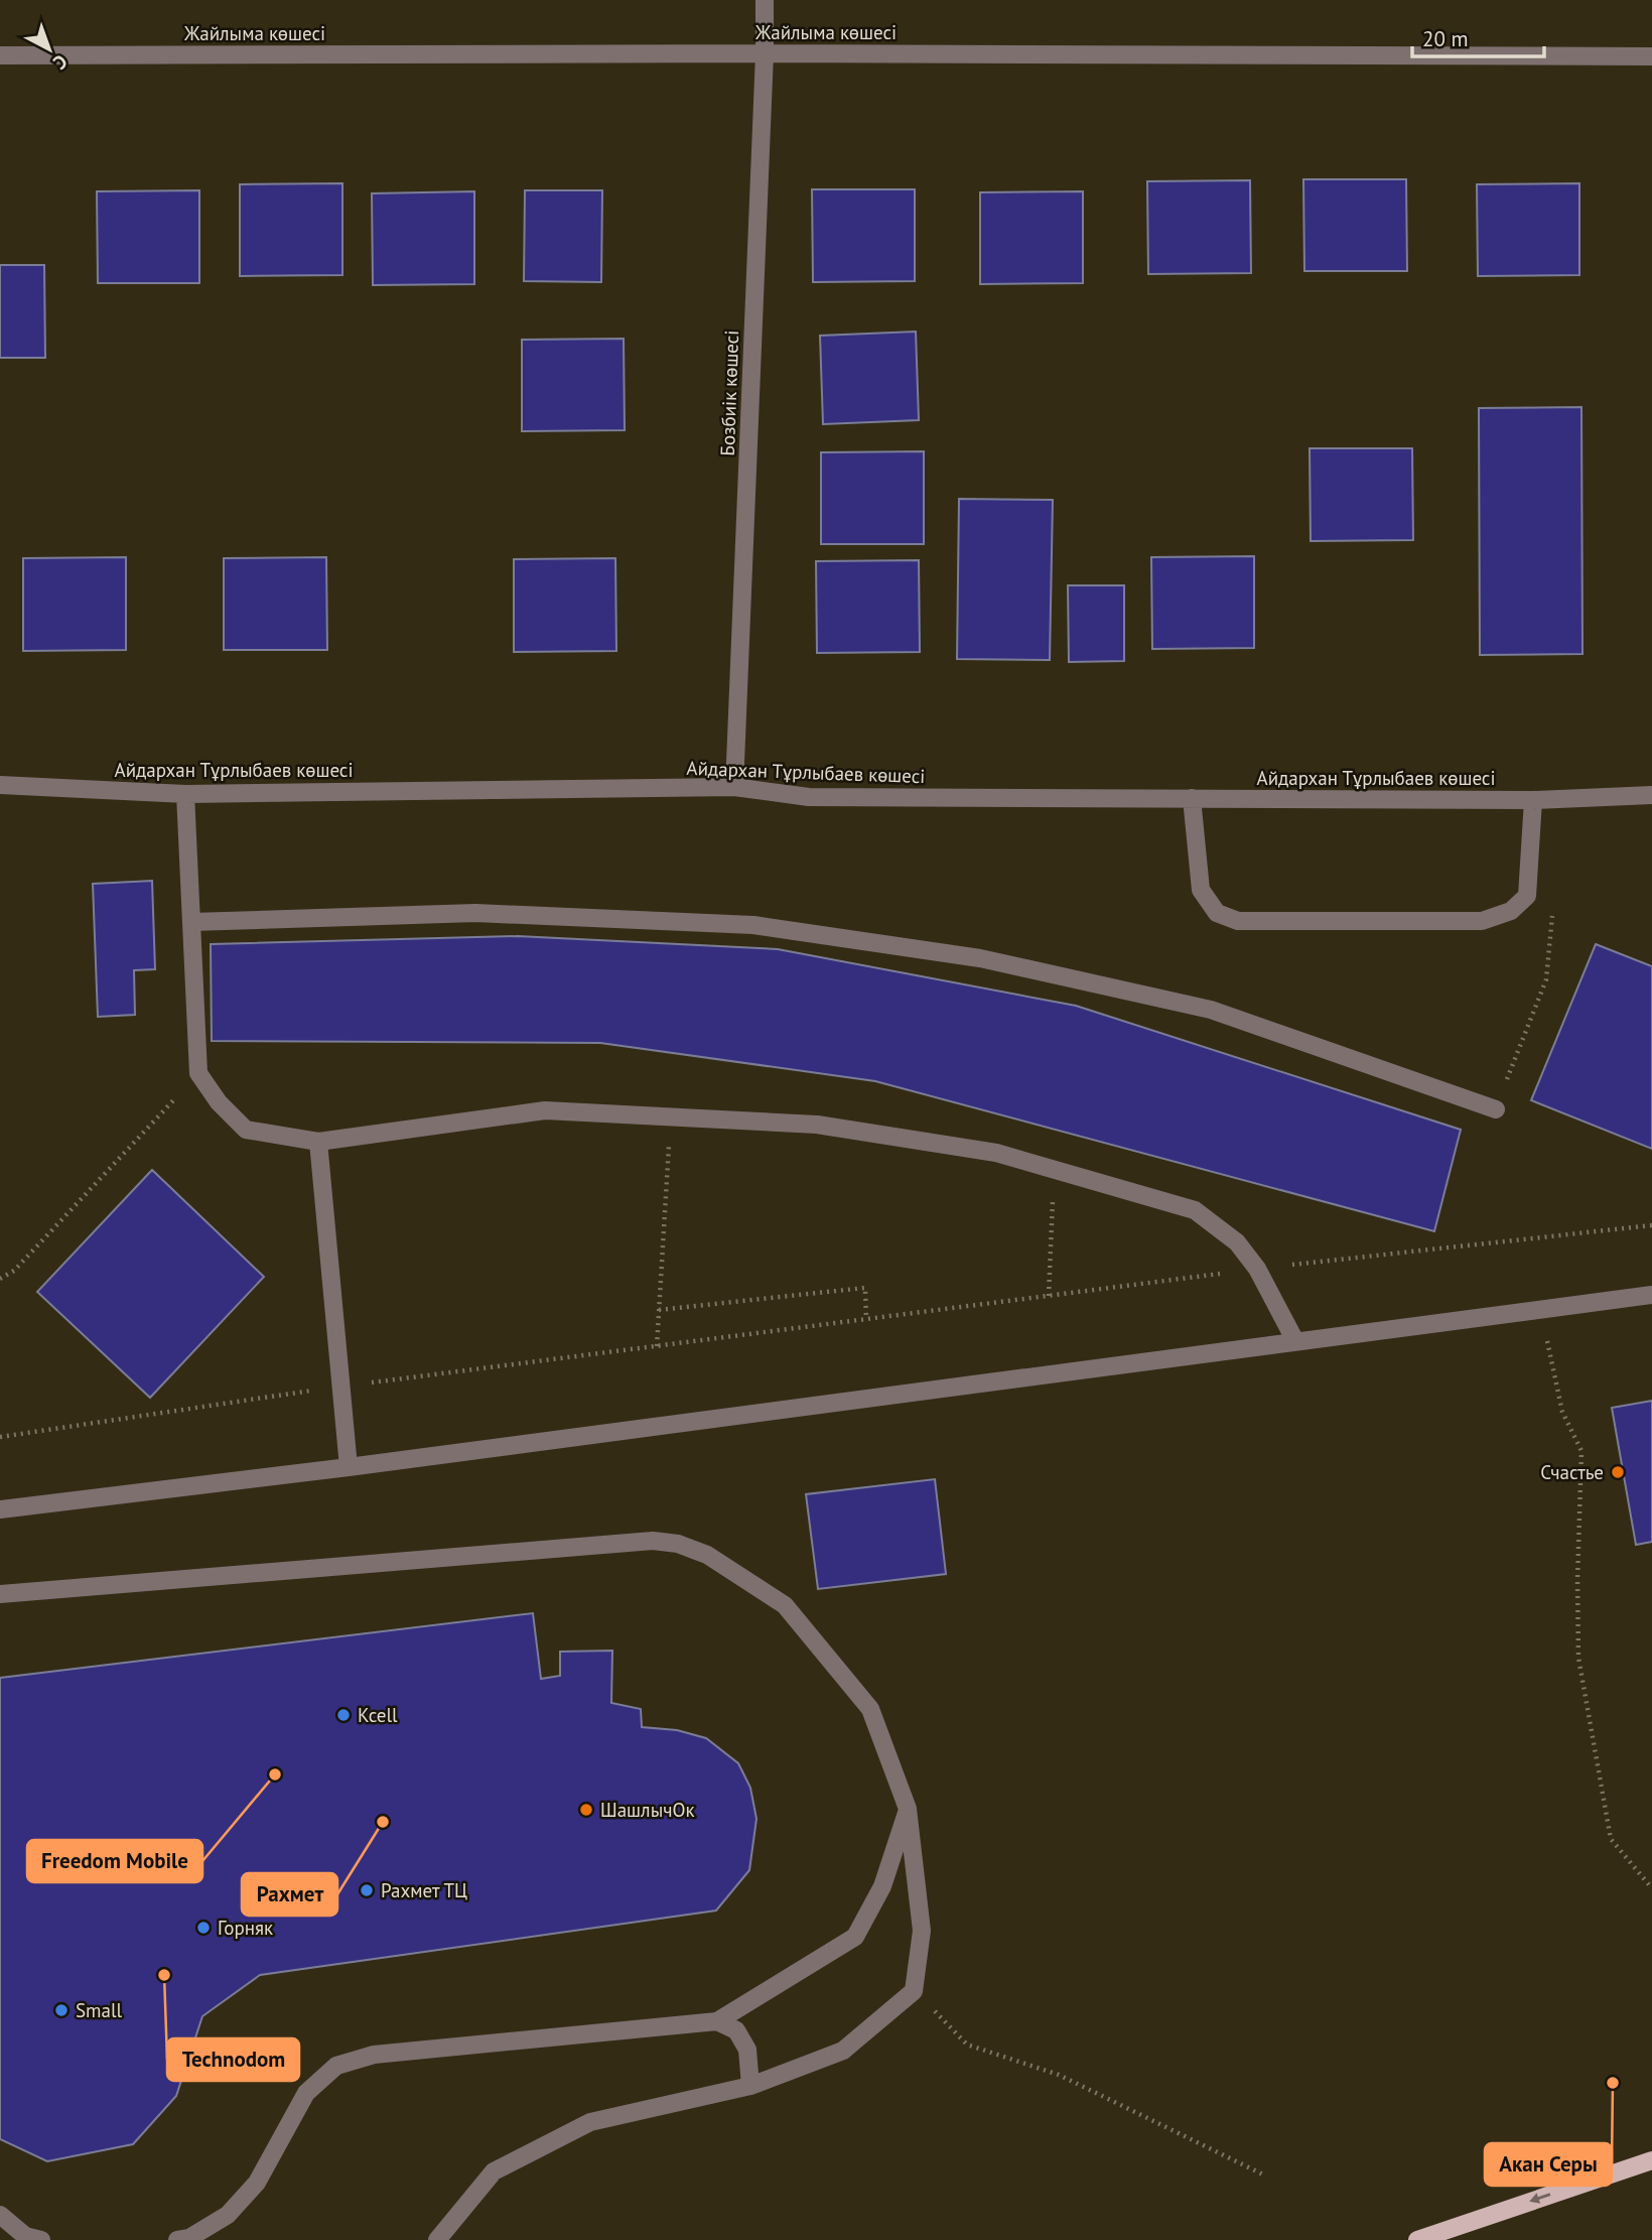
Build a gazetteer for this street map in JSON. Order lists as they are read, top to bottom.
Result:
{
  "streets": {
    "street": ["Жайлыма көшесі", "Бозбиік көшесі", "Айдархан Тұрлыбаев көшесі"]
  },
  "crossings": [
    ["Жайлыма көшесі", "Бозбиік көшесі"],
    ["Бозбиік көшесі", "Айдархан Тұрлыбаев көшесі"]
  ],
  "places": [
    "Счастье",
    "Kcell",
    "Freedom Mobile",
    "ШашлычОк",
    "Рахмет",
    "Рахмет ТЦ",
    "Горняк",
    "Technodom",
    "Small",
    "Акан Серы"
  ],
  "scale_bar": "20 m",
  "north": "bottom right"
}
